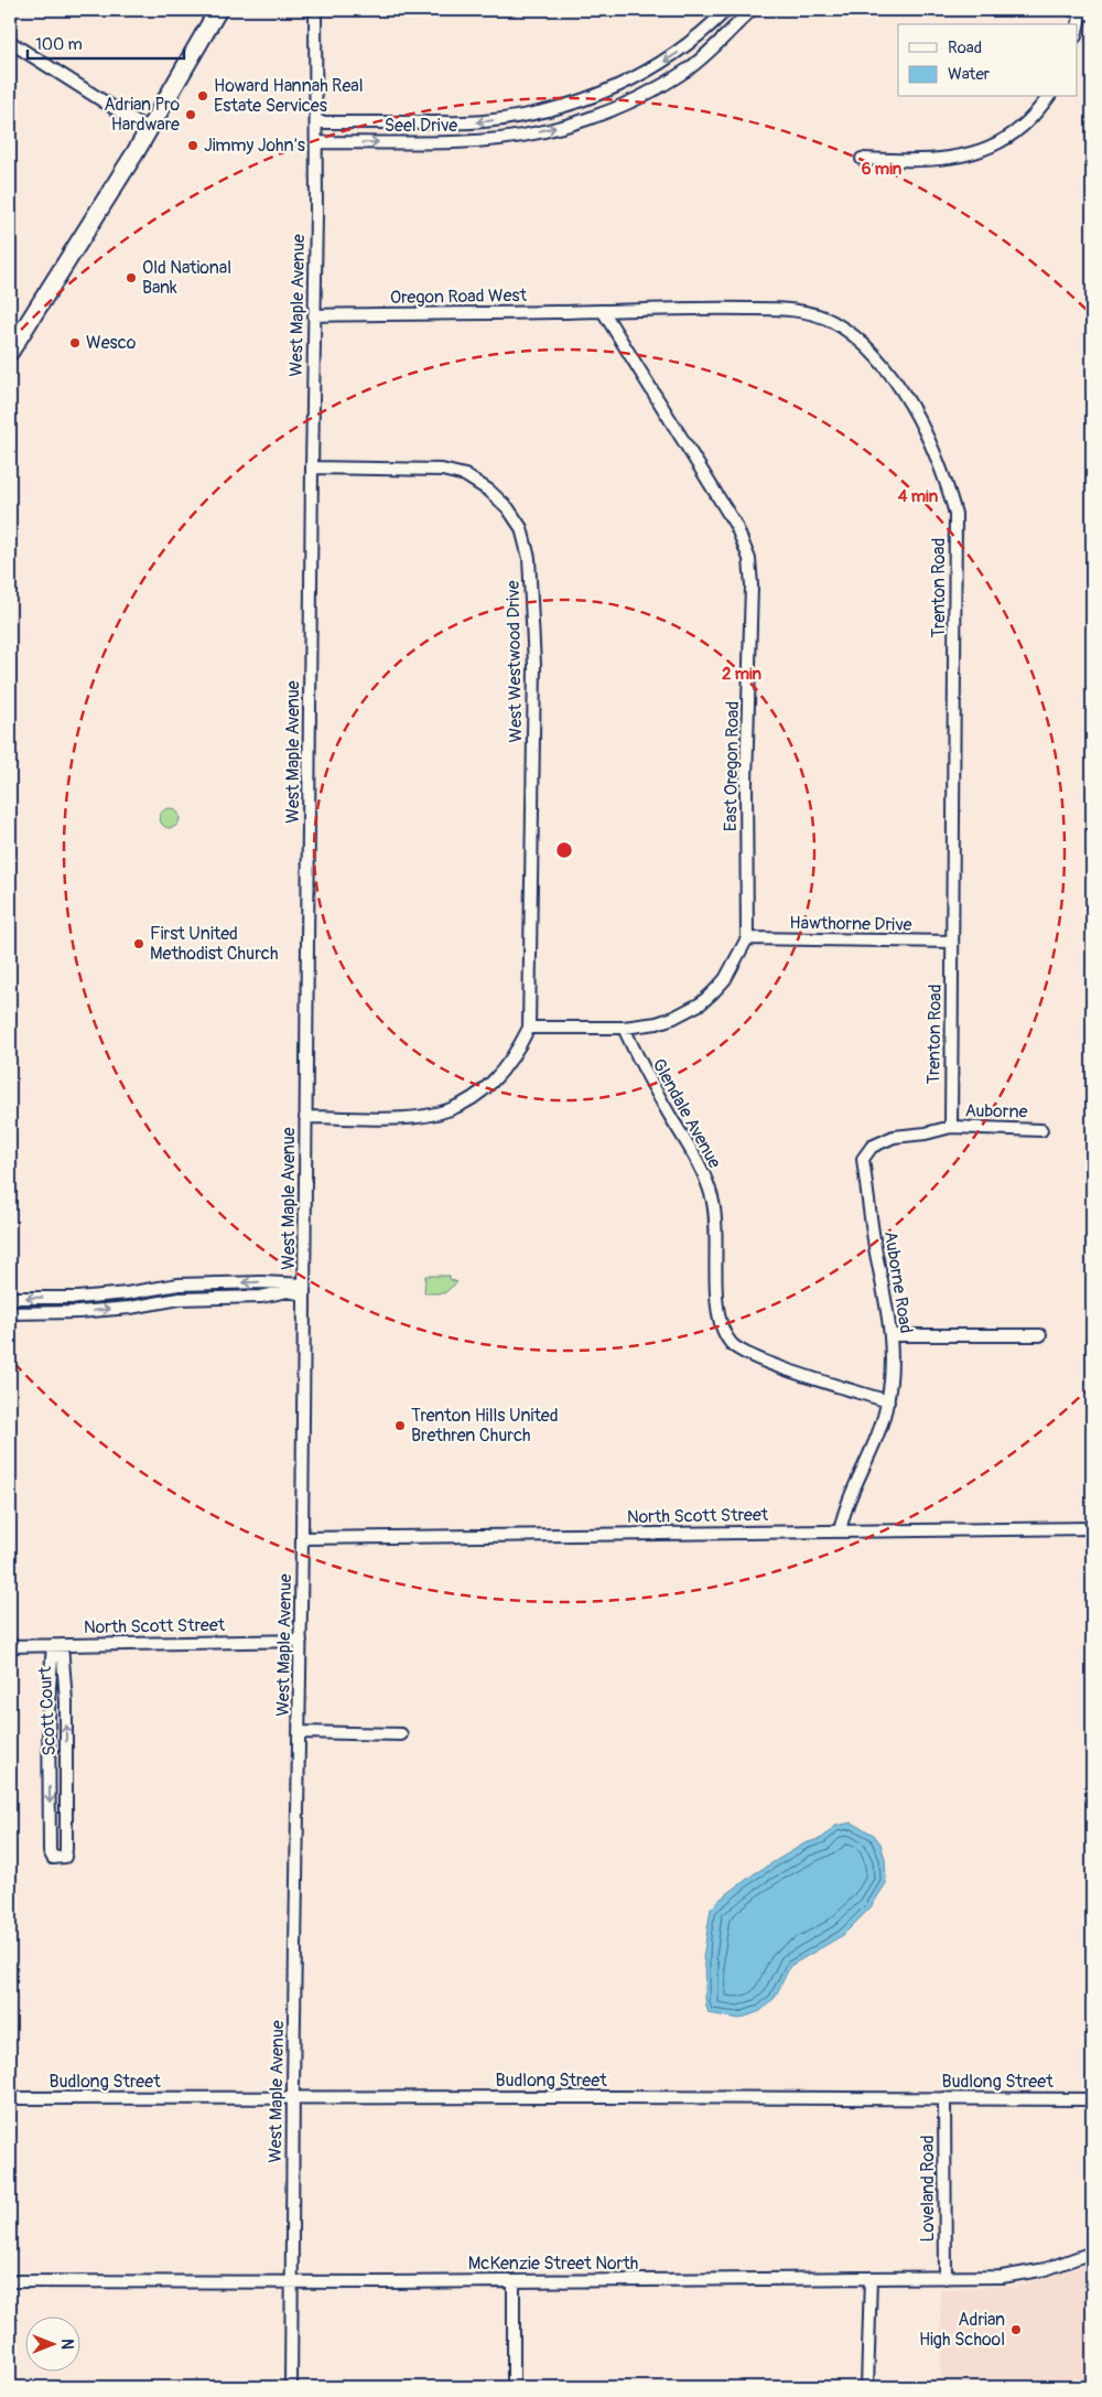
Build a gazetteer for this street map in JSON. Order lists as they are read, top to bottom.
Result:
{
  "streets": {
    "street": [
      "Seel Drive",
      "Oregon Road West",
      "West Maple Avenue",
      "Trenton Road",
      "West Westwood Drive",
      "East Oregon Road",
      "Hawthorne Drive",
      "Auborne",
      "Glendale Avenue",
      "Auborne Road",
      "North Scott Street",
      "Scott Court",
      "Budlong Street",
      "Loveland Road",
      "McKenzie Street North"
    ]
  },
  "crossings": [
    ["Seel Drive", "West Maple Avenue"],
    ["Oregon Road West", "West Maple Avenue"],
    ["Oregon Road West", "Trenton Road"],
    ["Oregon Road West", "East Oregon Road"],
    ["West Maple Avenue", "West Westwood Drive"],
    ["West Maple Avenue", "North Scott Street"],
    ["West Maple Avenue", "Budlong Street"],
    ["West Maple Avenue", "McKenzie Street North"],
    ["Trenton Road", "East Oregon Road"],
    ["Trenton Road", "Hawthorne Drive"],
    ["Trenton Road", "Auborne"],
    ["Trenton Road", "Auborne Road"],
    ["West Westwood Drive", "East Oregon Road"],
    ["East Oregon Road", "Hawthorne Drive"],
    ["East Oregon Road", "Glendale Avenue"],
    ["Auborne", "Auborne Road"],
    ["Glendale Avenue", "Auborne Road"],
    ["Auborne Road", "North Scott Street"],
    ["North Scott Street", "Scott Court"],
    ["Budlong Street", "Loveland Road"],
    ["Loveland Road", "McKenzie Street North"]
  ],
  "places": [
    "Howard Hannah Real Estate Services",
    "Adrian Pro Hardware",
    "Jimmy John's",
    "Old National Bank",
    "Wesco",
    "First United Methodist Church",
    "Trenton Hills United Brethren Church",
    "Adrian High School"
  ],
  "legend": ["Road", "Water"],
  "scale_bar": "100 m",
  "north": "right",
  "rings": ["6 min", "4 min", "2 min"]
}
